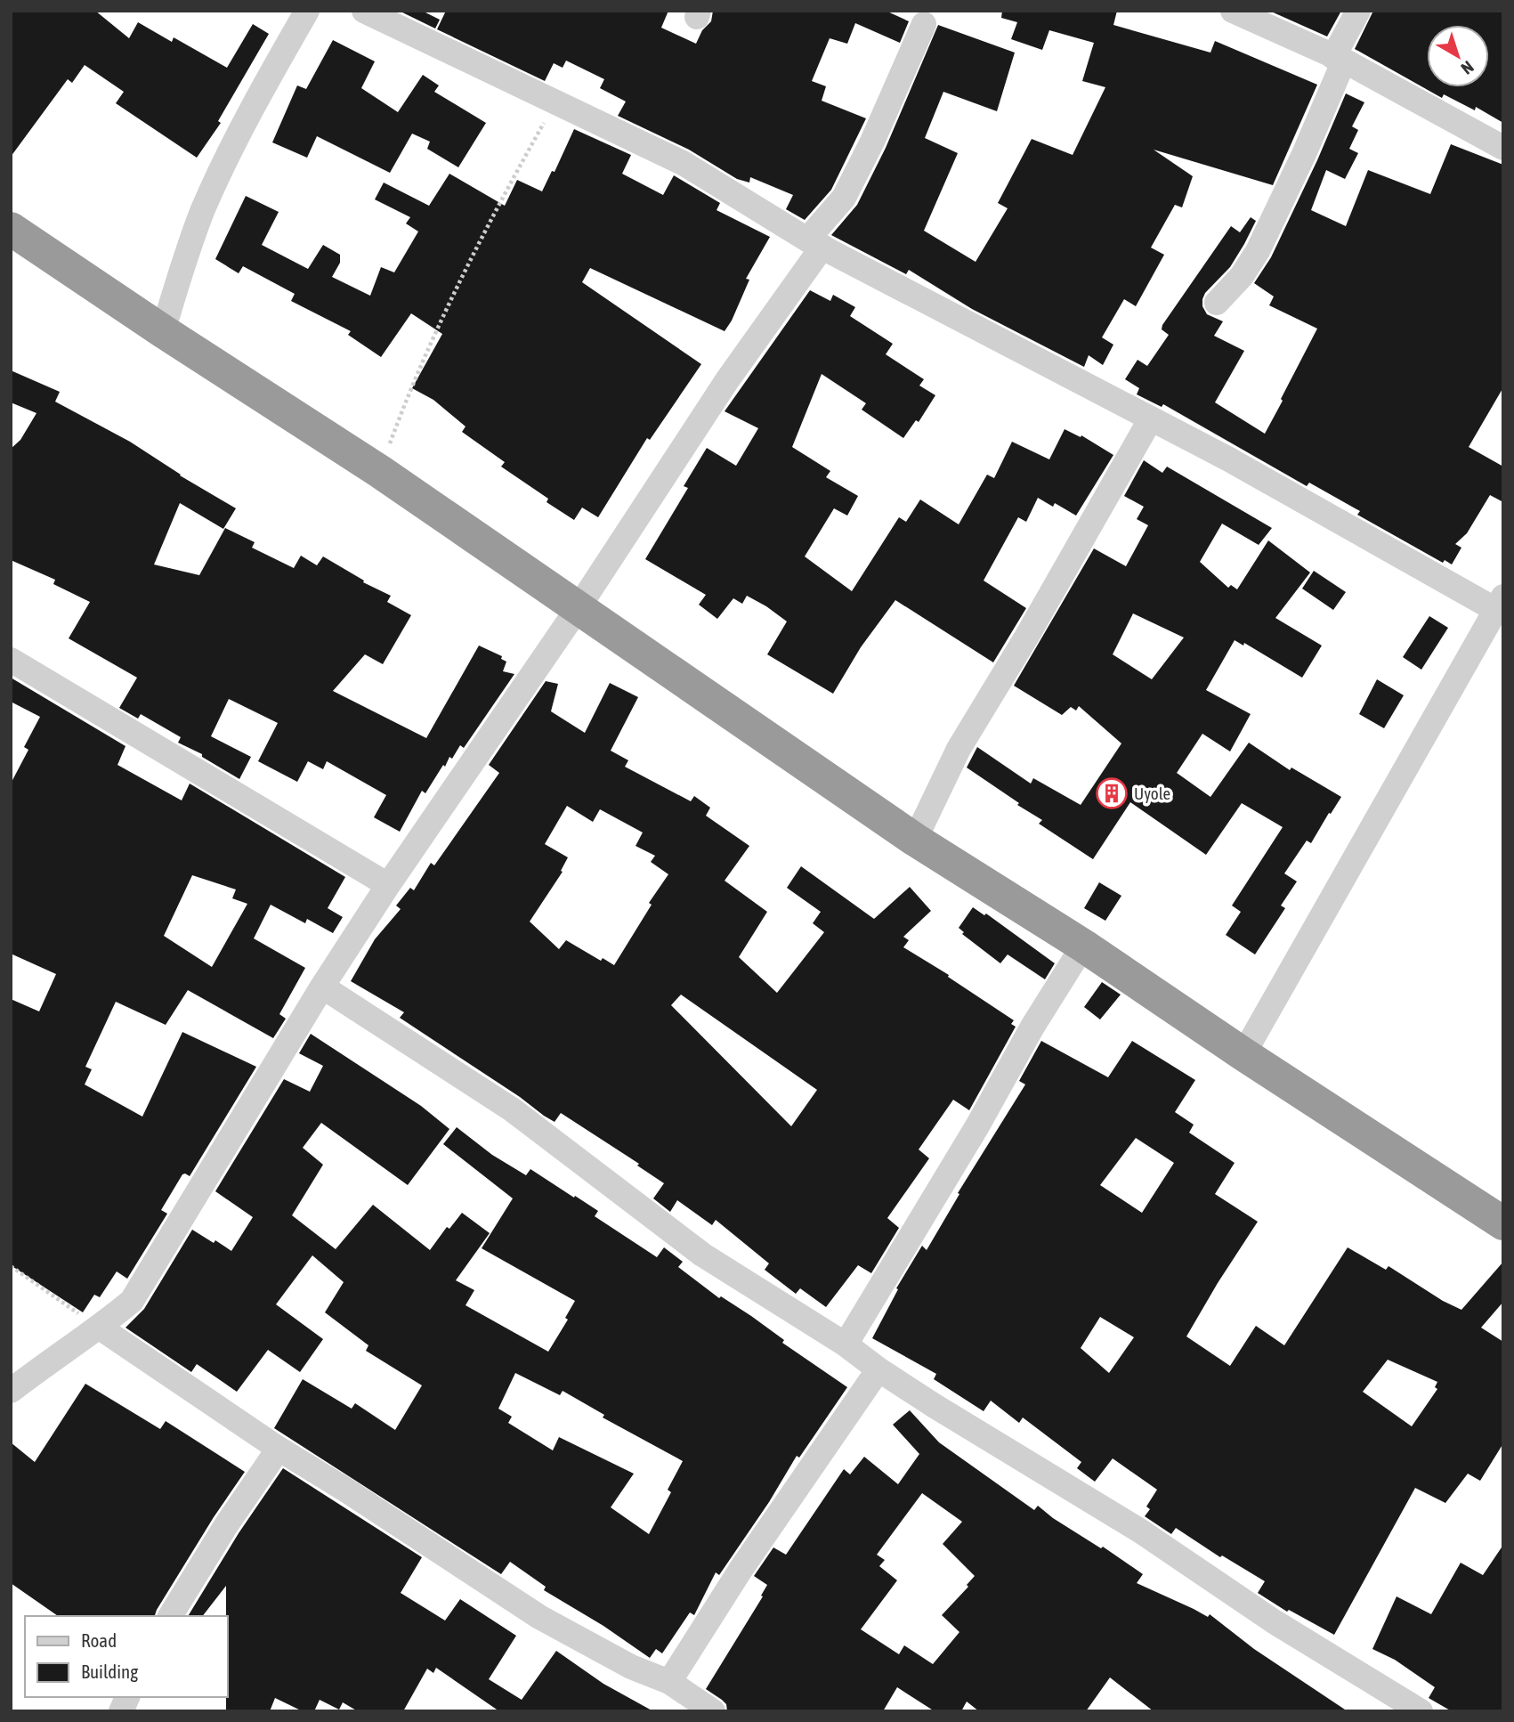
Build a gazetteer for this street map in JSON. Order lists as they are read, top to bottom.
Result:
{
  "places": {
    "building": ["Uyole"]
  },
  "legend": ["Road", "Building"],
  "north": "bottom right"
}
